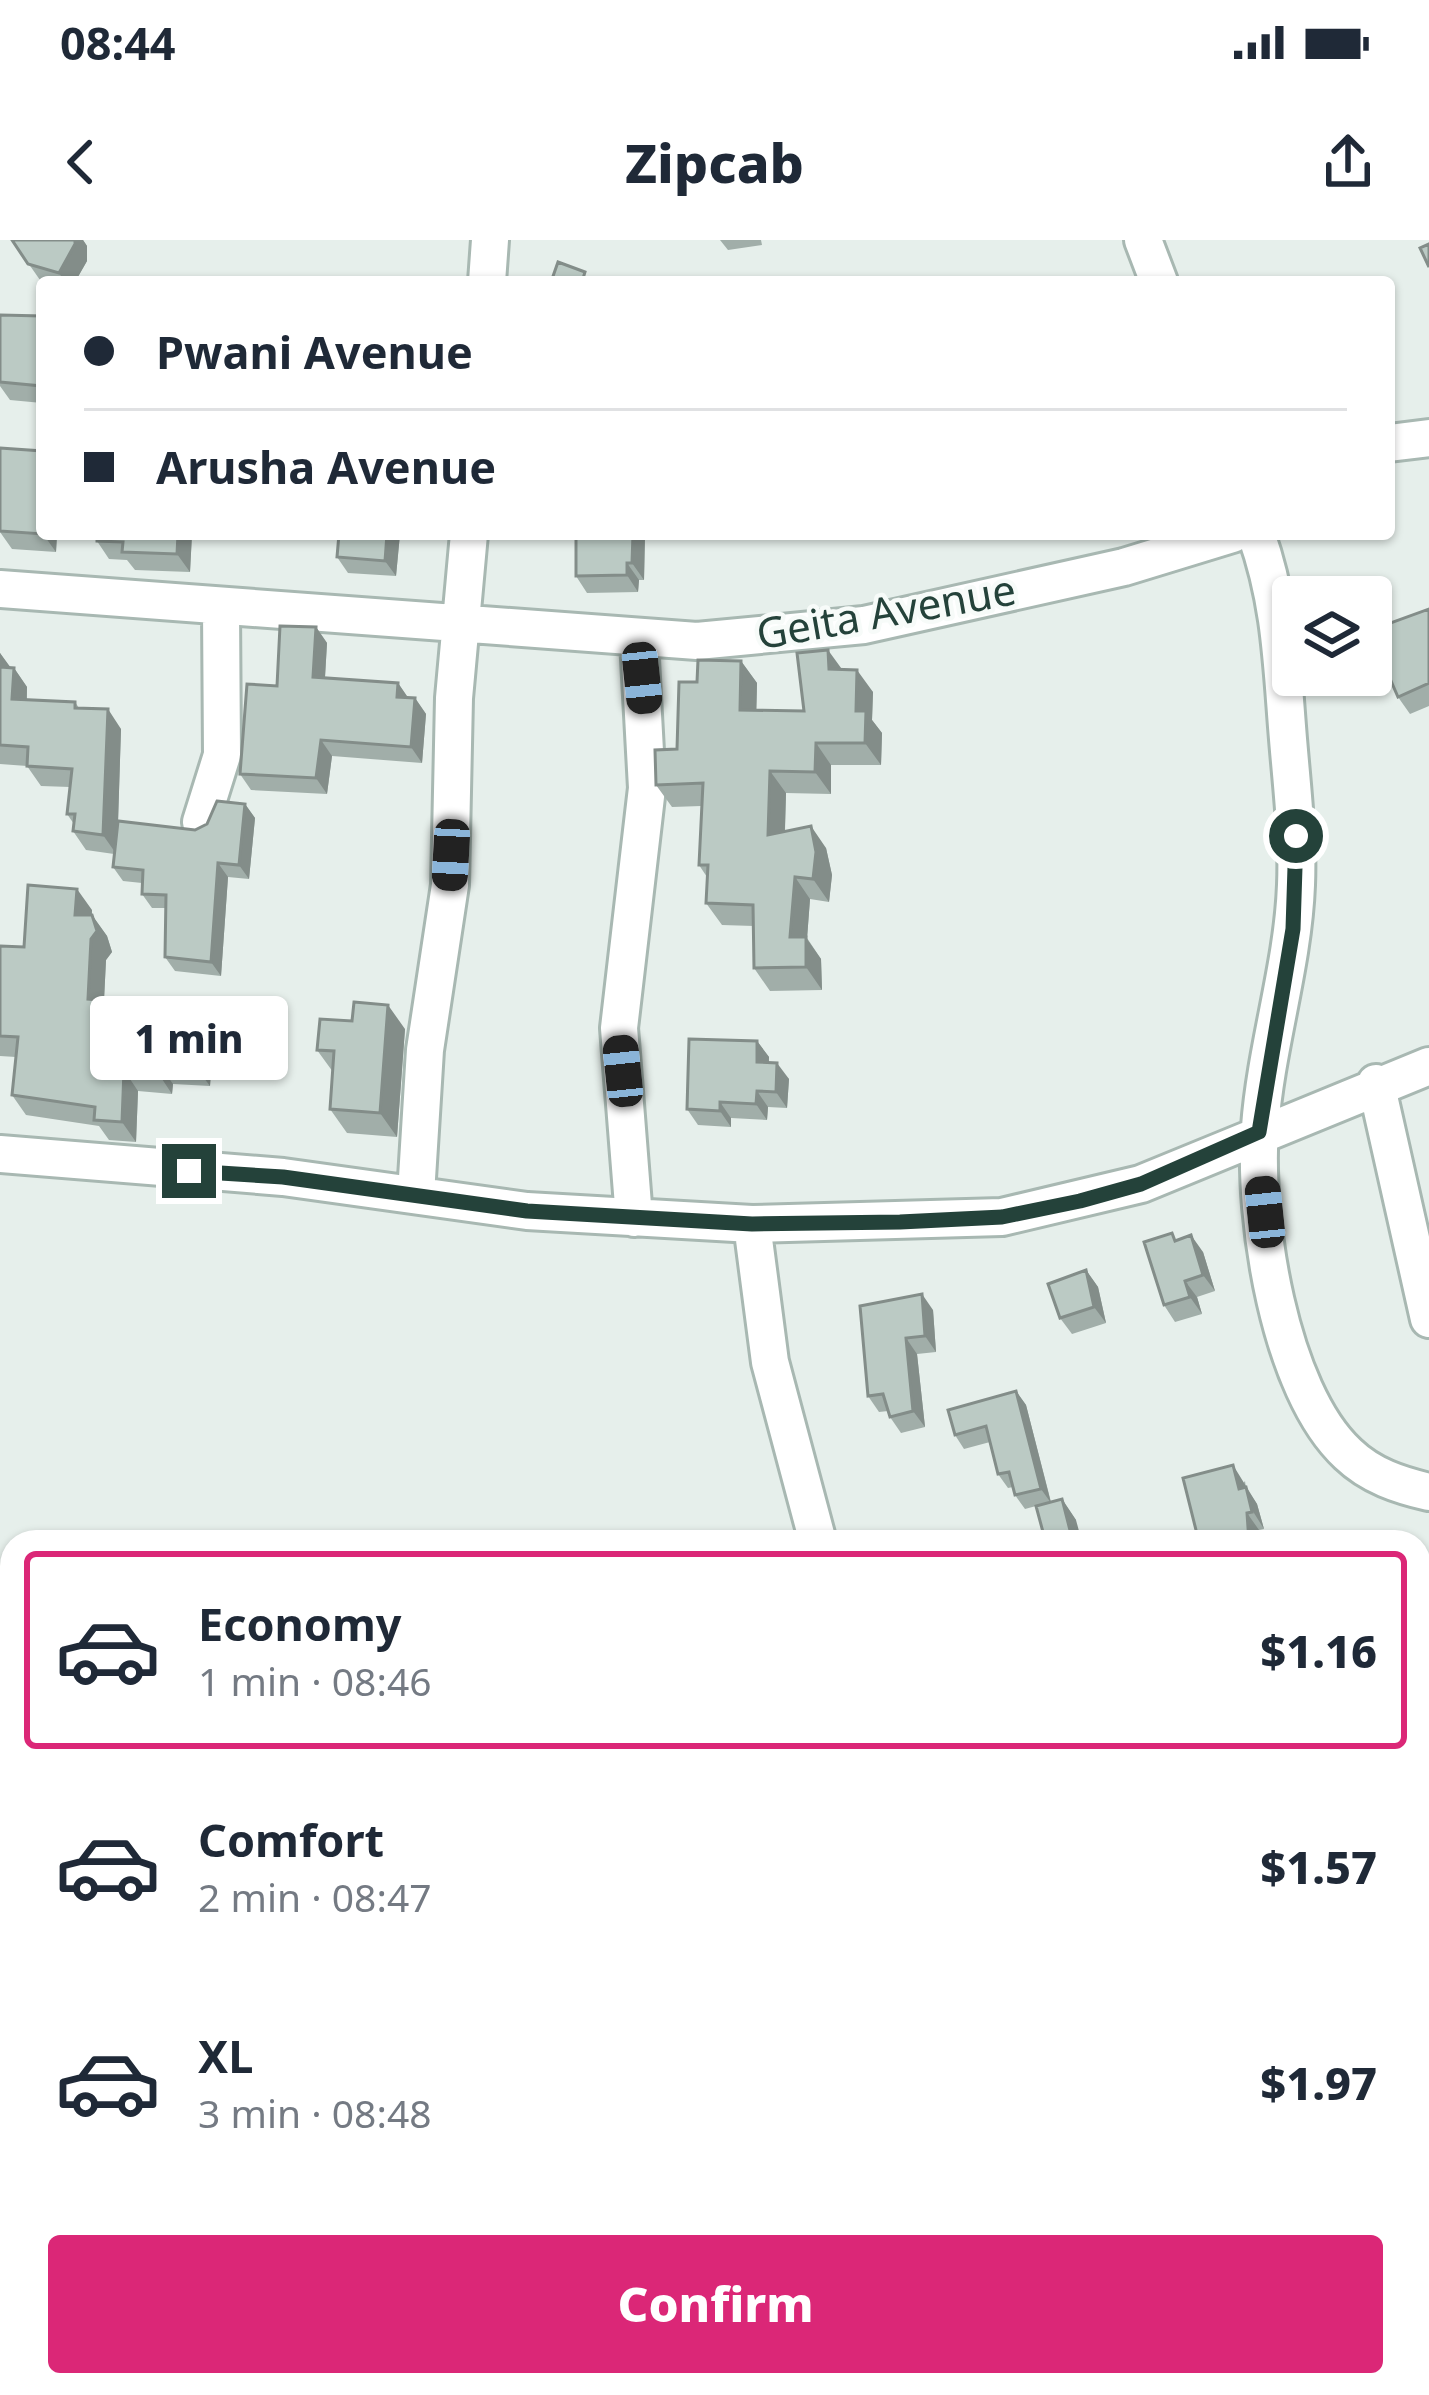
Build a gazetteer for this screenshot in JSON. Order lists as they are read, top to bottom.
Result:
{
  "streets": {
    "street": ["Geita Avenue"]
  },
  "page": {
    "status": "08:44",
    "header": "Zipcab",
    "banner": ["Pwani Avenue", "Arusha Avenue"],
    "bubble": "1 min",
    "list": [
      {
        "name": "Economy",
        "note": "1 min · 08:46",
        "value": "$1.16"
      },
      {
        "name": "Comfort",
        "note": "2 min · 08:47",
        "value": "$1.57"
      },
      {
        "name": "XL",
        "note": "3 min · 08:48",
        "value": "$1.97"
      }
    ],
    "buttons": "Confirm"
  }
}
